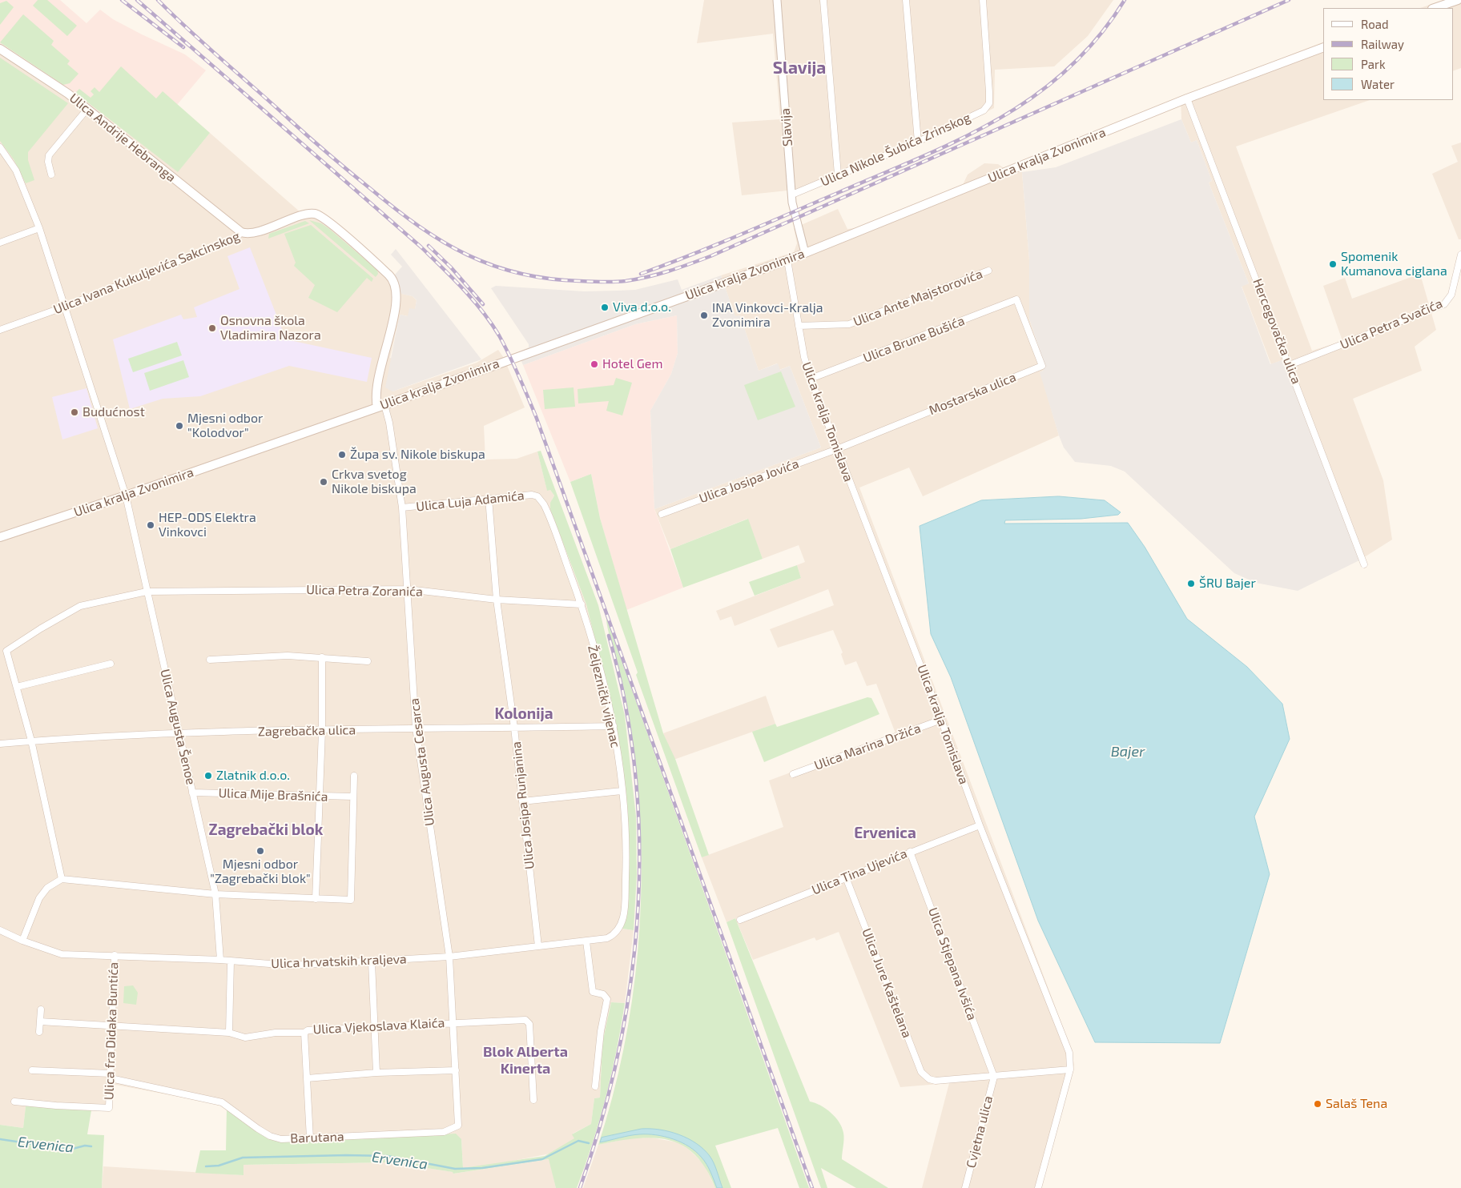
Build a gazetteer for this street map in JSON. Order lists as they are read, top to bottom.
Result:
{
  "streets": {
    "main road": ["Ulica Andrije Hebranga", "Ulica kralja Zvonimira", "Ulica Ivana Kukuljevića Sakcinskog"],
    "street": [
      "Slavija",
      "Ulica Nikole Šubića Zrinskog",
      "Ulica Ante Majstorovića",
      "Ulica Petra Svačića",
      "Hercegovačka ulica",
      "Ulica Brune Bušića",
      "Mostarska ulica",
      "Ulica kralja Tomislava",
      "Ulica Josipa Jovića",
      "Ulica Luja Adamića",
      "Ulica Petra Zoranića",
      "Željeznički vijenac",
      "Ulica Augusta Šenoe",
      "Zagrebačka ulica",
      "Ulica Marina Držića",
      "Ulica Augusta Cesarca",
      "Ulica Mije Brašnića",
      "Ulica Josipa Runjanina",
      "Ulica Tina Ujevića",
      "Ulica hrvatskih kraljeva",
      "Ulica Stjepana Ivšića",
      "Ulica Jure Kaštelana",
      "Ulica Vjekoslava Klaića",
      "Ulica fra Didaka Buntića",
      "Cvjetna ulica",
      "Barutana"
    ]
  },
  "crossings": [
    ["Slavija", "Ulica Nikole Šubića Zrinskog"],
    ["Slavija", "Ulica kralja Zvonimira"],
    ["Ulica Andrije Hebranga", "Ulica Ivana Kukuljevića Sakcinskog"],
    ["Ulica kralja Zvonimira", "Ulica Ivana Kukuljevića Sakcinskog"],
    ["Ulica kralja Zvonimira", "Hercegovačka ulica"],
    ["Ulica kralja Zvonimira", "Ulica kralja Tomislava"],
    ["Ulica kralja Zvonimira", "Ulica Augusta Šenoe"],
    ["Ulica kralja Zvonimira", "Ulica Augusta Cesarca"],
    ["Ulica Ivana Kukuljevića Sakcinskog", "Ulica Augusta Šenoe"],
    ["Ulica Ivana Kukuljevića Sakcinskog", "Ulica Augusta Cesarca"],
    ["Ulica Ante Majstorovića", "Ulica kralja Tomislava"],
    ["Ulica Petra Svačića", "Hercegovačka ulica"],
    ["Ulica Brune Bušića", "Mostarska ulica"],
    ["Ulica Brune Bušića", "Ulica kralja Tomislava"],
    ["Mostarska ulica", "Ulica kralja Tomislava"],
    ["Mostarska ulica", "Ulica Josipa Jovića"],
    ["Ulica kralja Tomislava", "Ulica Josipa Jovića"],
    ["Ulica kralja Tomislava", "Ulica Marina Držića"],
    ["Ulica kralja Tomislava", "Ulica Tina Ujevića"],
    ["Ulica kralja Tomislava", "Cvjetna ulica"],
    ["Ulica Luja Adamića", "Željeznički vijenac"],
    ["Ulica Luja Adamića", "Ulica Augusta Cesarca"],
    ["Ulica Luja Adamića", "Ulica Josipa Runjanina"],
    ["Ulica Petra Zoranića", "Željeznički vijenac"],
    ["Ulica Petra Zoranića", "Ulica Augusta Šenoe"],
    ["Ulica Petra Zoranića", "Ulica Augusta Cesarca"],
    ["Ulica Petra Zoranića", "Ulica Josipa Runjanina"],
    ["Željeznički vijenac", "Zagrebačka ulica"],
    ["Željeznički vijenac", "Ulica hrvatskih kraljeva"],
    ["Ulica Augusta Šenoe", "Zagrebačka ulica"],
    ["Ulica Augusta Šenoe", "Ulica Mije Brašnića"],
    ["Ulica Augusta Šenoe", "Ulica hrvatskih kraljeva"],
    ["Zagrebačka ulica", "Ulica Augusta Cesarca"],
    ["Zagrebačka ulica", "Ulica Josipa Runjanina"],
    ["Ulica Augusta Cesarca", "Ulica hrvatskih kraljeva"],
    ["Ulica Augusta Cesarca", "Ulica Vjekoslava Klaića"],
    ["Ulica Augusta Cesarca", "Barutana"],
    ["Ulica Josipa Runjanina", "Ulica hrvatskih kraljeva"],
    ["Ulica Tina Ujevića", "Ulica Stjepana Ivšića"],
    ["Ulica Tina Ujevića", "Ulica Jure Kaštelana"],
    ["Ulica hrvatskih kraljeva", "Ulica fra Didaka Buntića"],
    ["Ulica Stjepana Ivšića", "Cvjetna ulica"],
    ["Ulica Jure Kaštelana", "Cvjetna ulica"],
    ["Ulica Vjekoslava Klaića", "Ulica fra Didaka Buntića"],
    ["Ulica fra Didaka Buntića", "Barutana"]
  ],
  "districts": [
    "Slavija",
    "Kolonija",
    "Zagrebački blok",
    "Ervenica",
    "Blok Alberta Kinerta"
  ],
  "water": ["Bajer", "Ervenica"],
  "places": [
    "Spomenik Kumanova ciglana",
    "Viva d.o.o.",
    "INA Vinkovci-Kralja Zvonimira",
    "Osnovna škola Vladimira Nazora",
    "Hotel Gem",
    "Budućnost",
    "Mjesni odbor \"Kolodvor\"",
    "Župa sv. Nikole biskupa",
    "Crkva svetog Nikole biskupa",
    "HEP-ODS Elektra Vinkovci",
    "ŠRU Bajer",
    "Zlatnik d.o.o.",
    "Mjesni odbor \"Zagrebački blok\"",
    "Salaš Tena"
  ],
  "legend": [
    "Road",
    "Railway",
    "Park",
    "Water"
  ]
}
